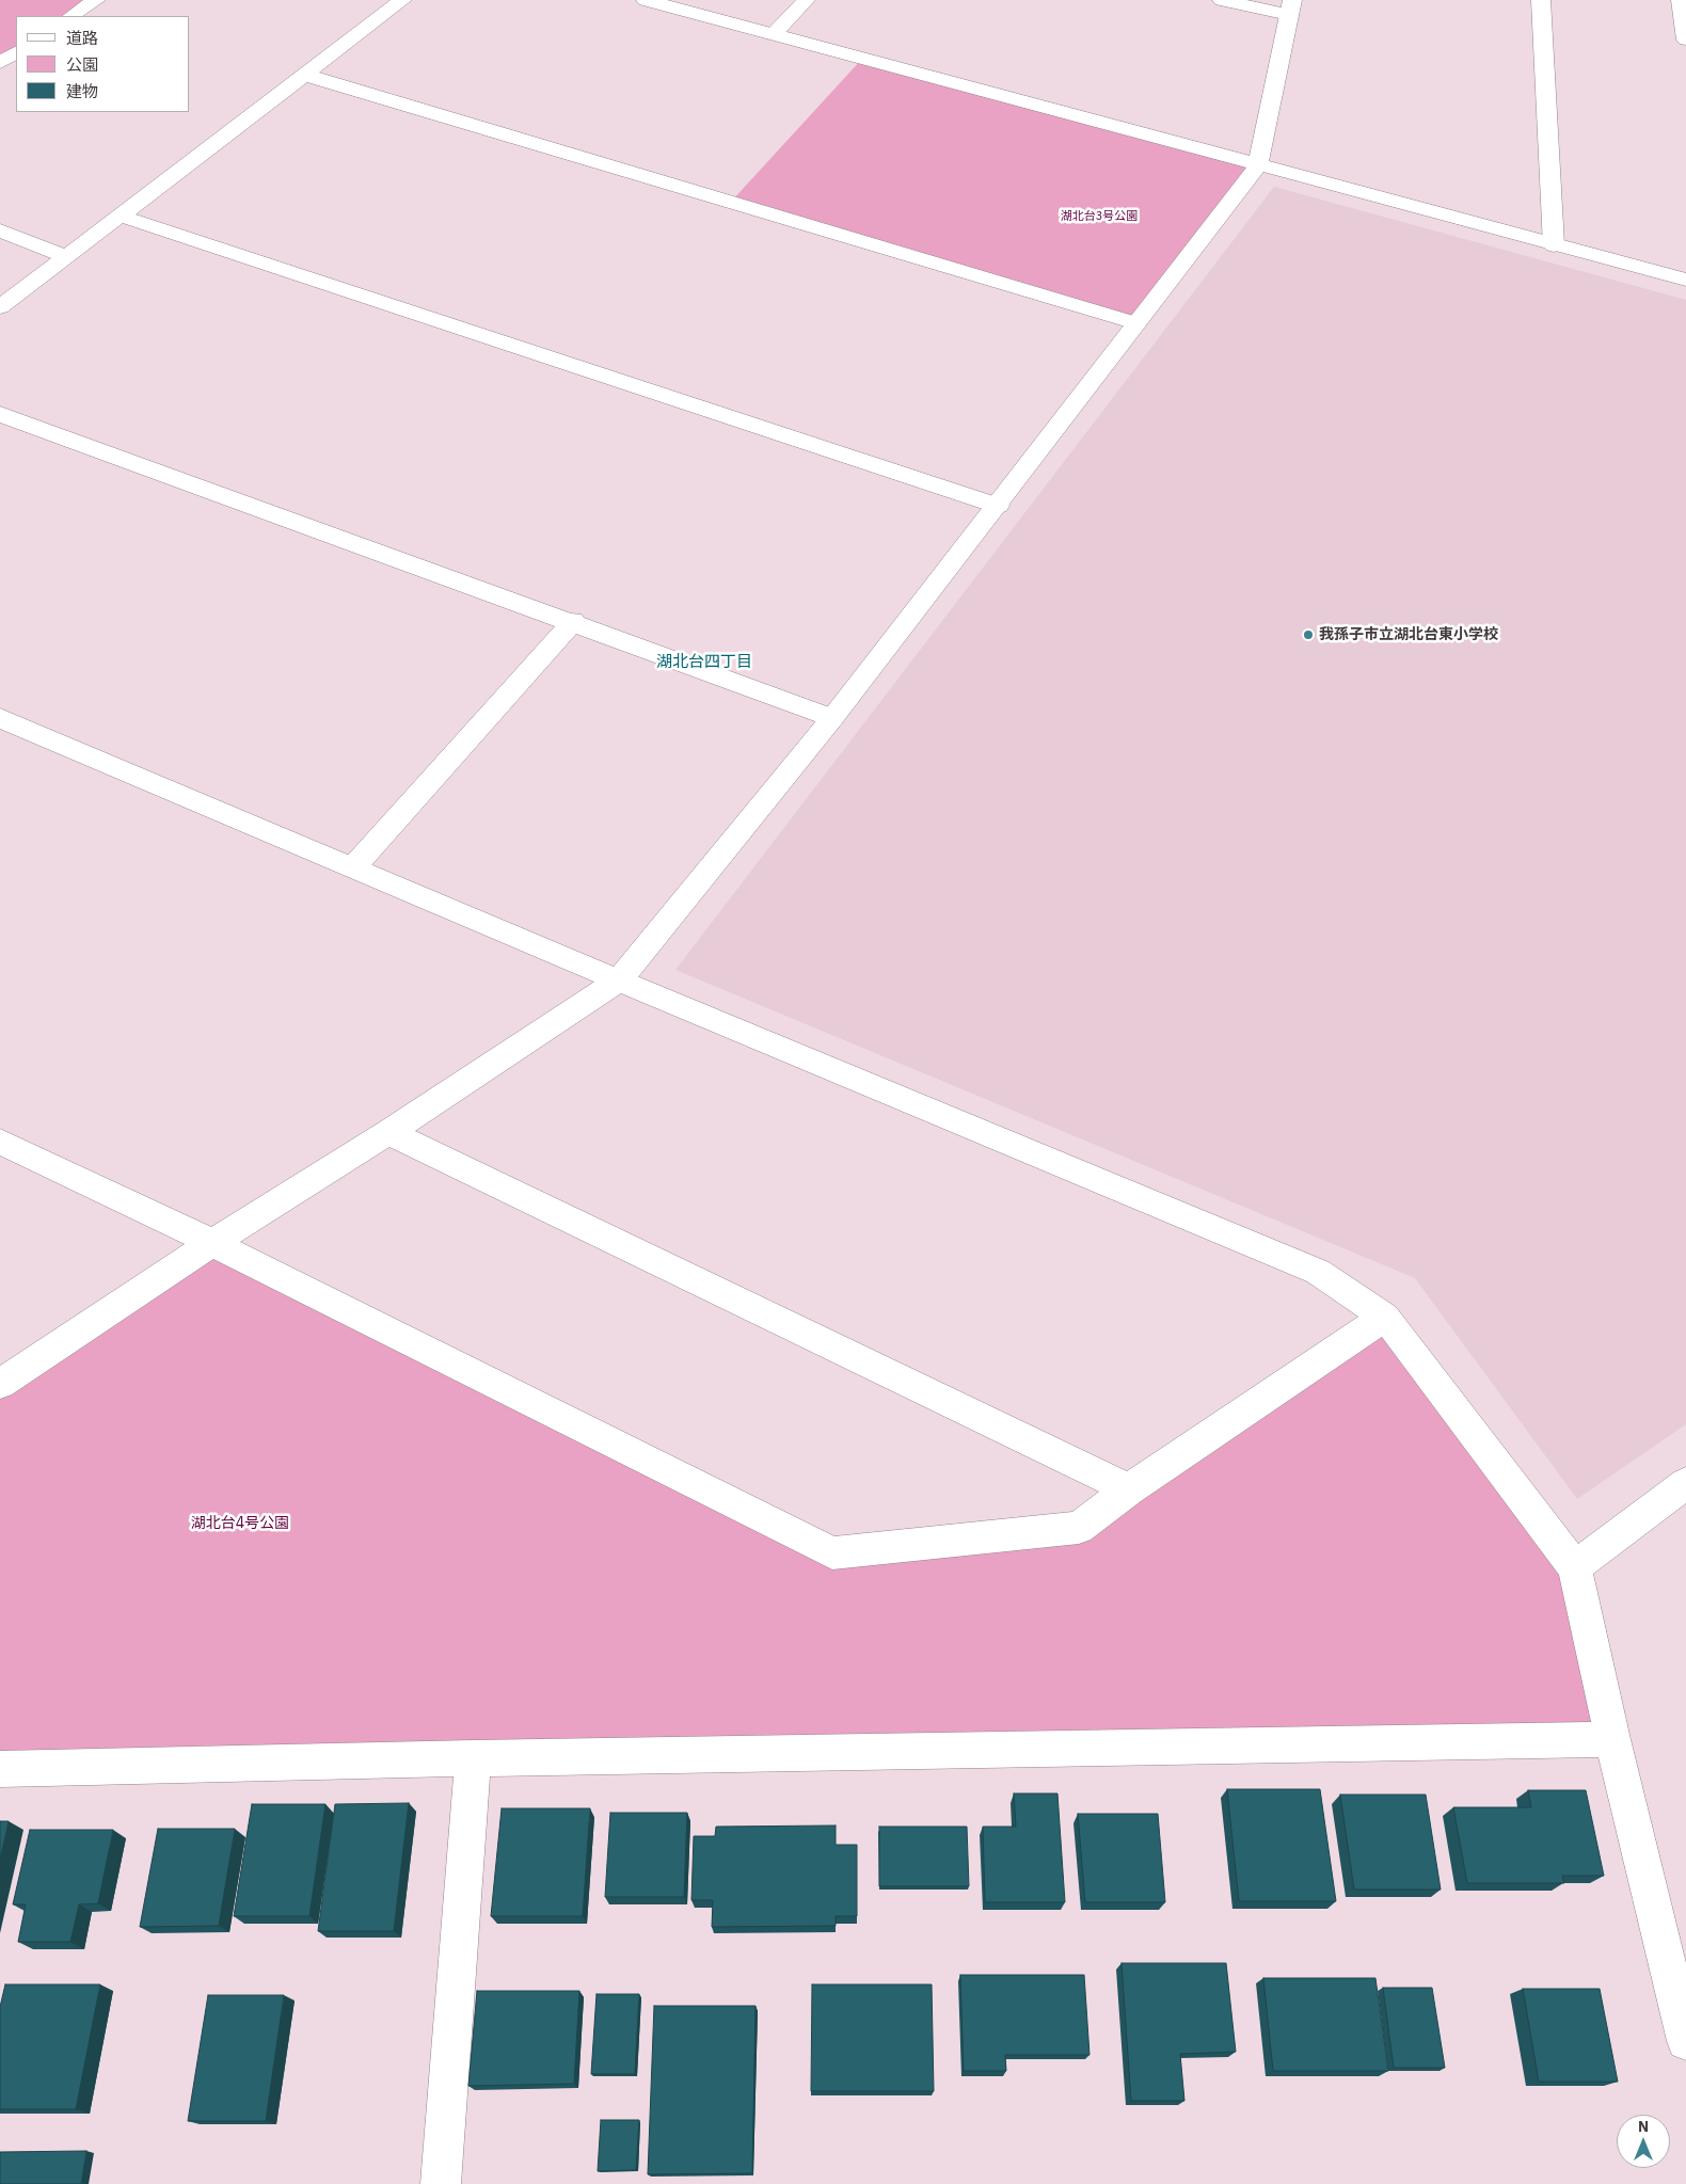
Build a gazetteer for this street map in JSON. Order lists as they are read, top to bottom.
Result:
{
  "districts": ["湖北台四丁目"],
  "parks": ["湖北台3号公園", "湖北台4号公園"],
  "places": ["我孫子市立湖北台東小学校"],
  "legend": ["道路", "公園", "建物"],
  "north": "top"
}
